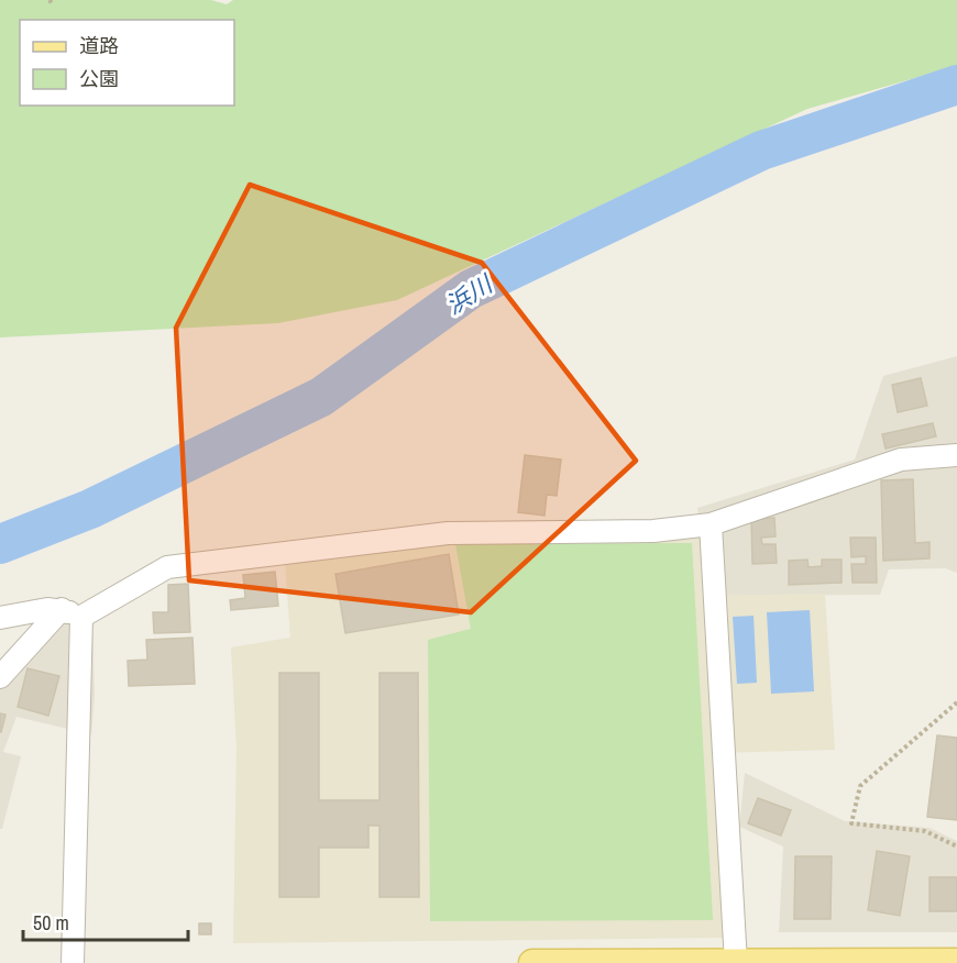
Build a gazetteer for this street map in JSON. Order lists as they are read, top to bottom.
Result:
{
  "water": ["浜川"],
  "legend": ["道路", "公園"],
  "scale_bar": "50 m"
}
